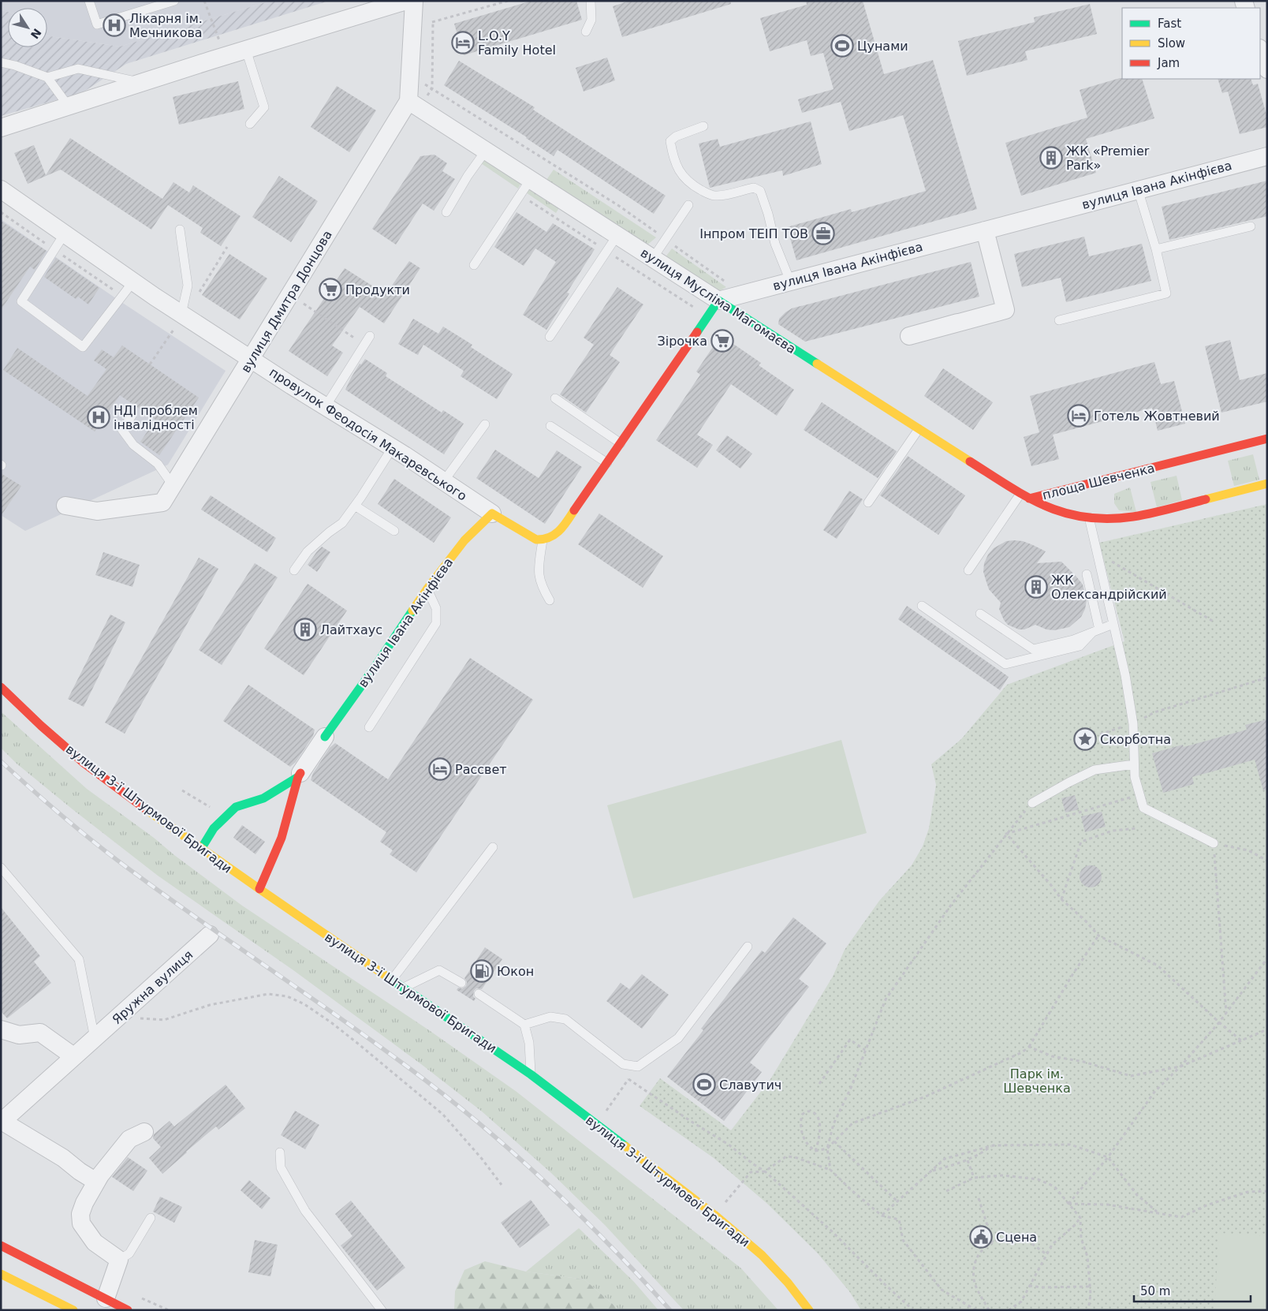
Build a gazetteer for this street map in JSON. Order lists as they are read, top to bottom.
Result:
{
  "streets": {
    "street": [
      "вулиця Івана Акінфієва",
      "вулиця Мусліма Магомаєва",
      "вулиця Дмитра Донцова",
      "провулок Феодосія Макаревського",
      "площа Шевченка",
      "вулиця 3-ї Штурмової Бригади",
      "Яружна вулиця"
    ]
  },
  "crossings": [
    ["вулиця Івана Акінфієва", "вулиця Мусліма Магомаєва"],
    ["вулиця Івана Акінфієва", "провулок Феодосія Макаревського"],
    ["вулиця Мусліма Магомаєва", "вулиця Дмитра Донцова"],
    ["вулиця Мусліма Магомаєва", "площа Шевченка"],
    ["вулиця Дмитра Донцова", "провулок Феодосія Макаревського"]
  ],
  "parks": ["Парк iм. Шевченка"],
  "places": {
    "hospital": ["Лікарня ім. Мечникова", "НДІ проблем інвалідності"],
    "hotel": ["L.O.Y Family Hotel", "Готель Жовтневий", "Рассвет"],
    "sports": ["Цунами", "Славутич"],
    "building": ["ЖК «Premier Park»", "ЖК Олександрійский", "Лайтхаус"],
    "office": ["Інпром ТЕІП ТОВ"],
    "supermarket": ["Продукти", "Зірочка"],
    "place": ["Скорботна"],
    "fuel station": ["Юкон"],
    "public building": ["Сцена"]
  },
  "legend": ["Fast", "Slow", "Jam"],
  "scale_bar": "50 m",
  "north": "bottom right"
}
